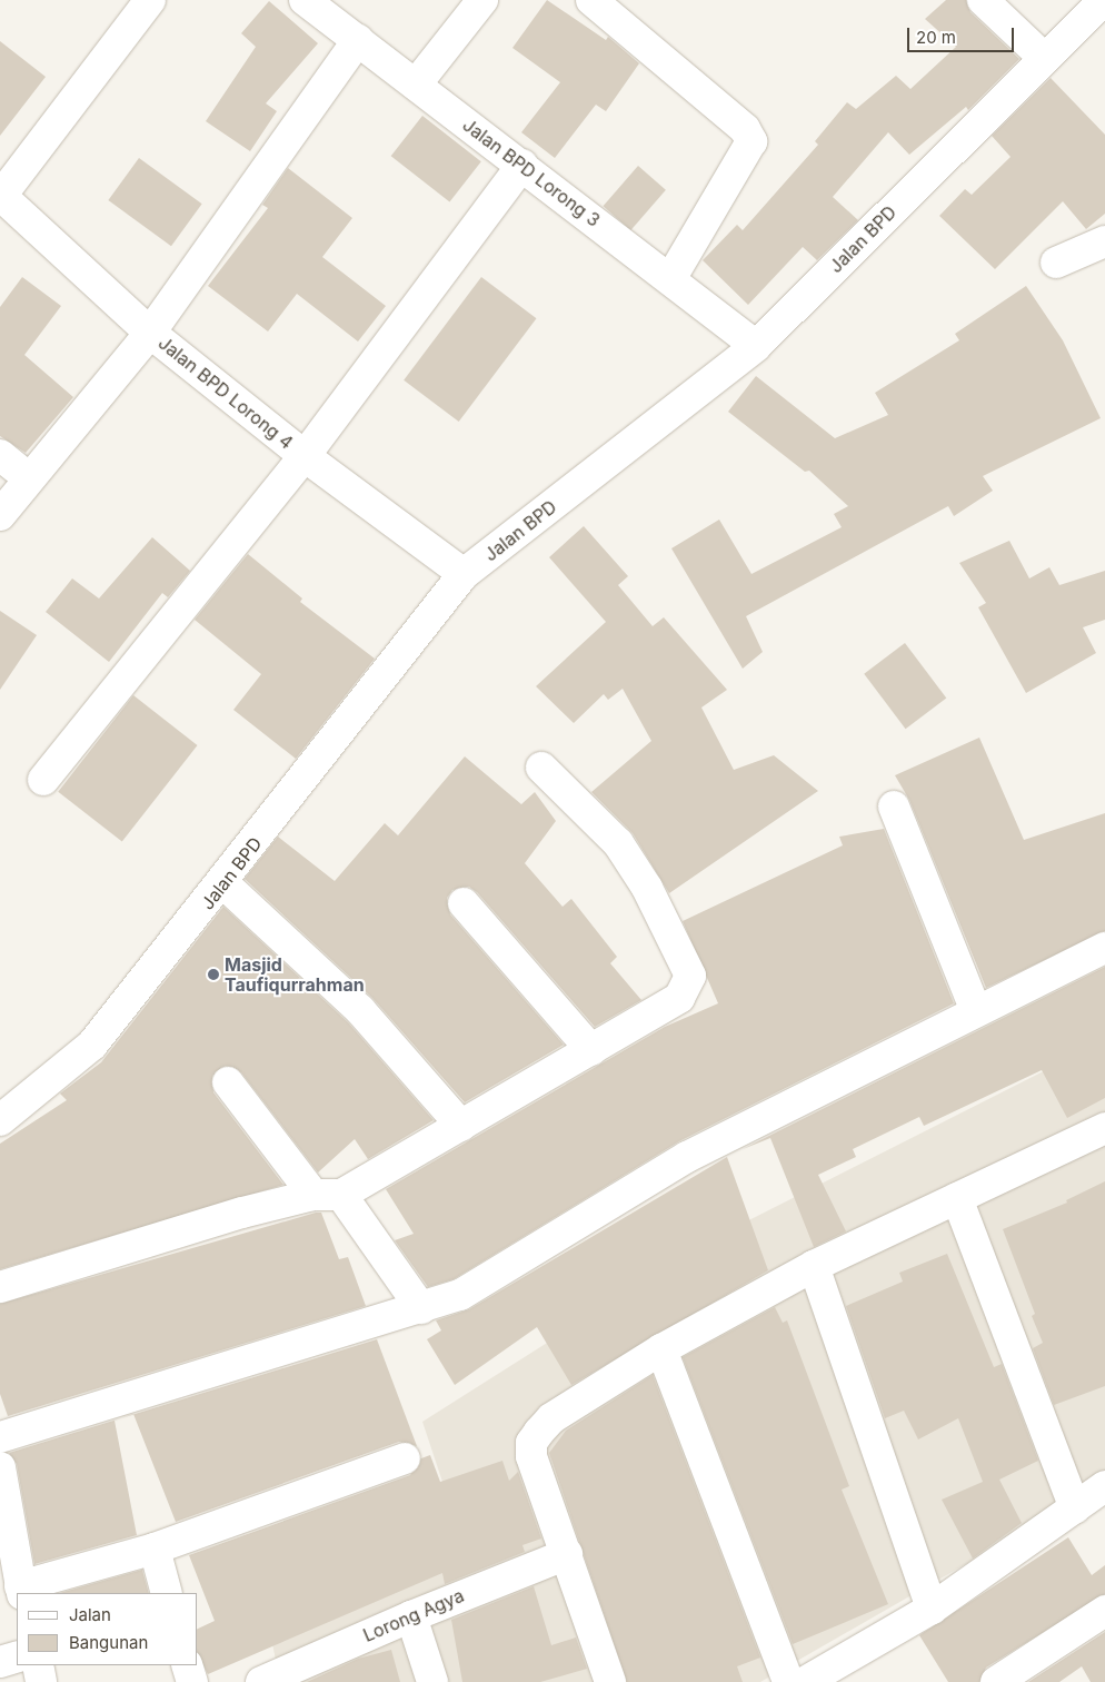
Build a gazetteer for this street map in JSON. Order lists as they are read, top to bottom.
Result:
{
  "streets": {
    "street": [
      "Jalan BPD Lorong 3",
      "Jalan BPD",
      "Jalan BPD Lorong 4",
      "Lorong Agya"
    ]
  },
  "crossings": [
    ["Jalan BPD Lorong 3", "Jalan BPD"],
    ["Jalan BPD", "Jalan BPD Lorong 4"]
  ],
  "places": ["Masjid Taufiqurrahman"],
  "legend": ["Jalan", "Bangunan"],
  "scale_bar": "20 m"
}
